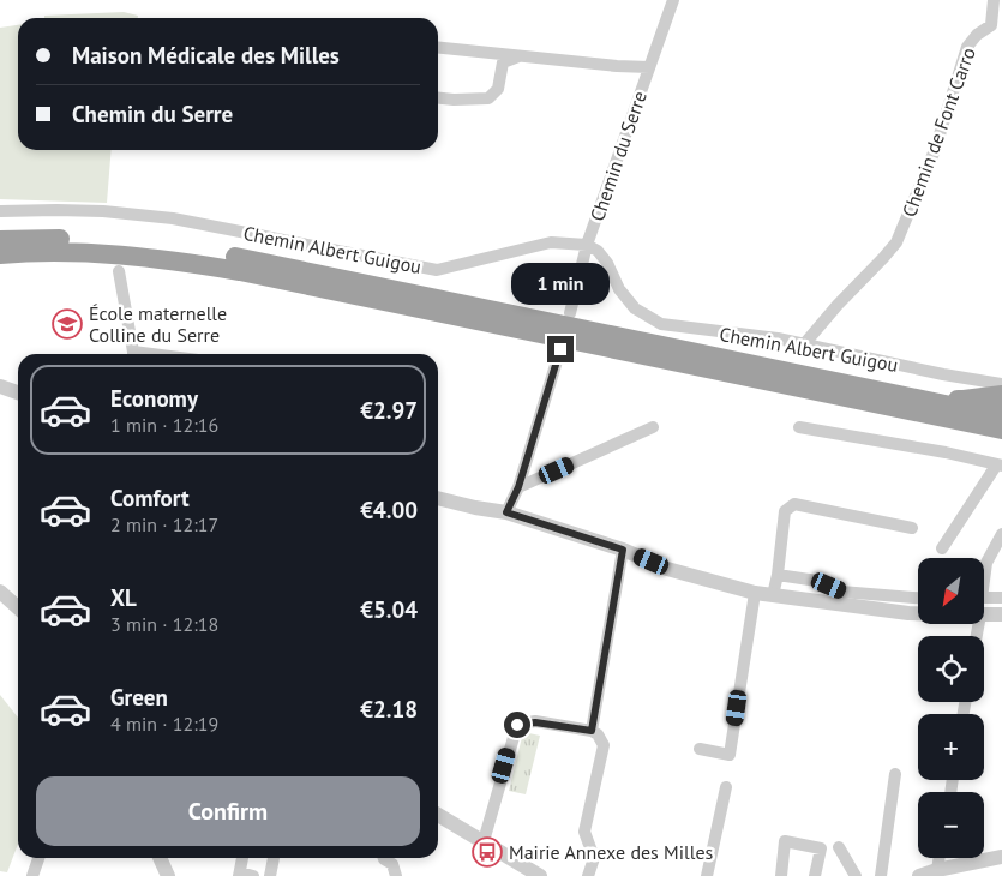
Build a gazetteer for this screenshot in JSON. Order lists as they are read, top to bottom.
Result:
{
  "streets": {
    "street": ["Chemin de Font Carro", "Chemin du Serre", "Chemin Albert Guigou"]
  },
  "crossings": [
    ["Chemin de Font Carro", "Chemin Albert Guigou"],
    ["Chemin du Serre", "Chemin Albert Guigou"]
  ],
  "places": {
    "school or university": ["École maternelle Colline du Serre"],
    "bus stop": ["Mairie Annexe des Milles"]
  },
  "north": "bottom left",
  "page": {
    "banner": ["Maison Médicale des Milles", "Chemin du Serre"],
    "bubble": "1 min",
    "list": [
      {
        "name": "Economy",
        "note": "1 min · 12:16",
        "value": "€2.97"
      },
      {
        "name": "Comfort",
        "note": "2 min · 12:17",
        "value": "€4.00"
      },
      {
        "name": "XL",
        "note": "3 min · 12:18",
        "value": "€5.04"
      },
      {
        "name": "Green",
        "note": "4 min · 12:19",
        "value": "€2.18"
      }
    ],
    "map_buttons": ["+", "−"],
    "buttons": "Confirm"
  }
}
